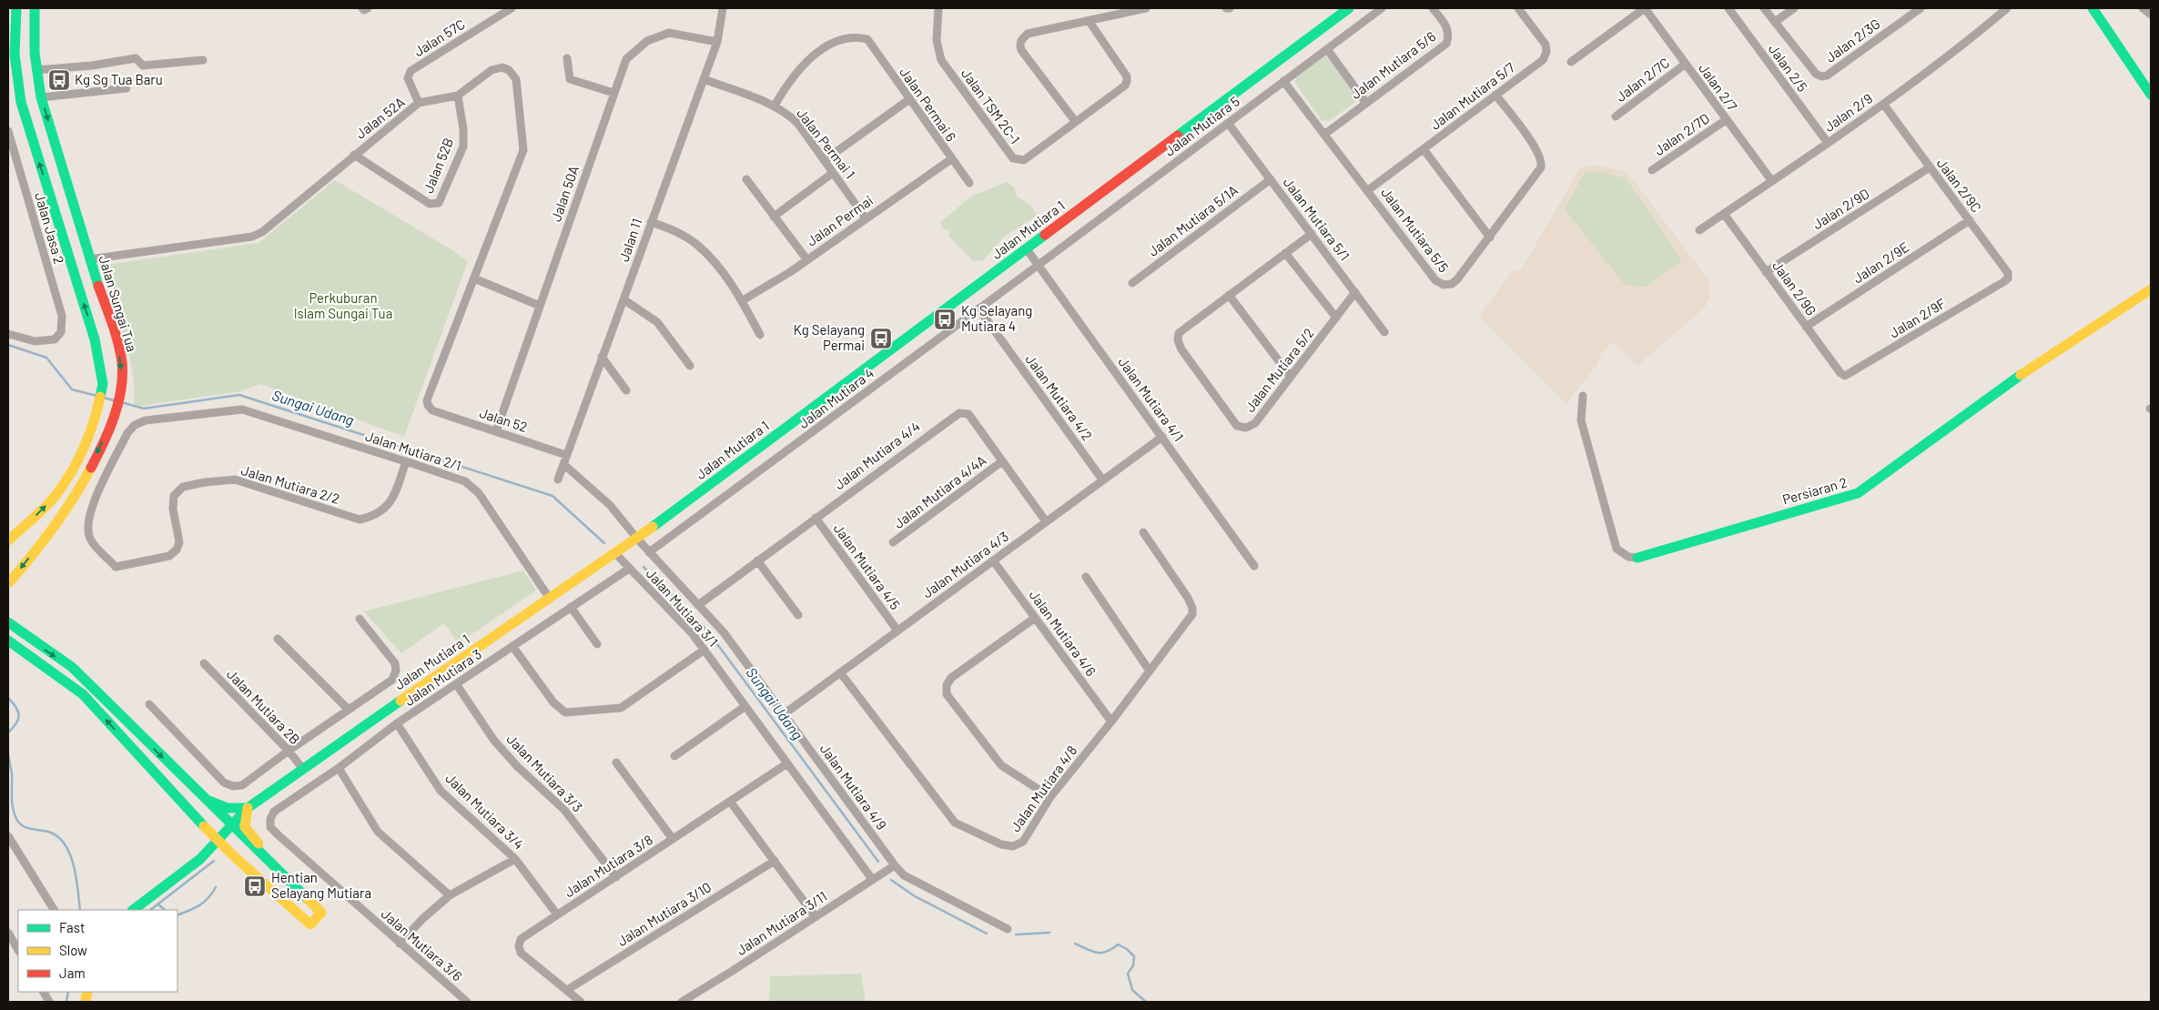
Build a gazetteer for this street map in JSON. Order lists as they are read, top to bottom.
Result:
{
  "streets": {
    "street": [
      "Jalan 57C",
      "Jalan 2/3G",
      "Jalan Mutiara 5/6",
      "Jalan 2/5",
      "Jalan 2/7C",
      "Jalan 2/7",
      "Jalan Mutiara 5/7",
      "Jalan Permai 6",
      "Jalan TSM 2C-1",
      "Jalan 2/9",
      "Jalan 52A",
      "Jalan Mutiara 5",
      "Jalan 2/7D",
      "Jalan Permai 1",
      "Jalan 52B",
      "Jalan 2/9C",
      "Jalan 50A",
      "Jalan 2/9D",
      "Jalan Mutiara 5/1",
      "Jalan Permai",
      "Jalan Mutiara 5/1A",
      "Jalan Jasa 2",
      "Jalan Mutiara 1",
      "Jalan Mutiara 5/5",
      "Jalan 11",
      "Jalan 2/9E",
      "Jalan 2/9G",
      "Jalan Sungai Tua",
      "Jalan 2/9F",
      "Jalan Mutiara 5/2",
      "Jalan Mutiara 4/2",
      "Jalan Mutiara 4",
      "Jalan Mutiara 4/1",
      "Jalan 52",
      "Jalan Mutiara 2/1",
      "Jalan Mutiara 4/4",
      "Jalan Mutiara 2/2",
      "Persiaran 2",
      "Jalan Mutiara 4/4A",
      "Jalan Mutiara 4/3",
      "Jalan Mutiara 4/5",
      "Jalan Mutiara 3/1",
      "Jalan Mutiara 4/6",
      "Jalan Mutiara 3",
      "Jalan Mutiara 2B",
      "Jalan Mutiara 3/3",
      "Jalan Mutiara 4/9",
      "Jalan Mutiara 4/8",
      "Jalan Mutiara 3/4",
      "Jalan Mutiara 3/8",
      "Jalan Mutiara 3/10",
      "Jalan Mutiara 3/11",
      "Jalan Mutiara 3/6"
    ]
  },
  "crossings": [
    ["Jalan 57C", "Jalan 52A"],
    ["Jalan Mutiara 5/6", "Jalan Mutiara 5/5"],
    ["Jalan 2/5", "Jalan 2/9"],
    ["Jalan 2/7C", "Jalan 2/7"],
    ["Jalan 2/7", "Jalan 2/9"],
    ["Jalan 2/7", "Jalan 2/7D"],
    ["Jalan Mutiara 5/7", "Jalan Mutiara 5/5"],
    ["Jalan Permai 6", "Jalan Permai 1"],
    ["Jalan Permai 6", "Jalan Permai"],
    ["Jalan 2/9", "Jalan 2/9C"],
    ["Jalan 2/9", "Jalan 2/9G"],
    ["Jalan 52A", "Jalan 52B"],
    ["Jalan 52A", "Jalan Sungai Tua"],
    ["Jalan 52A", "Jalan 52"],
    ["Jalan Mutiara 5", "Jalan Mutiara 5/1"],
    ["Jalan Mutiara 5", "Jalan Mutiara 5/5"],
    ["Jalan Mutiara 5", "Jalan Mutiara 4"],
    ["Jalan Mutiara 5", "Jalan Mutiara 4/1"],
    ["Jalan Permai 1", "Jalan Permai"],
    ["Jalan Permai 1", "Jalan 11"],
    ["Jalan 2/9C", "Jalan 2/9D"],
    ["Jalan 2/9C", "Jalan 2/9E"],
    ["Jalan 2/9C", "Jalan 2/9F"],
    ["Jalan 50A", "Jalan 11"],
    ["Jalan 50A", "Jalan 52"],
    ["Jalan 2/9D", "Jalan 2/9G"],
    ["Jalan Mutiara 5/1", "Jalan Mutiara 5/1A"],
    ["Jalan Mutiara 5/1", "Jalan Mutiara 5/2"],
    ["Jalan Mutiara 1", "Jalan Mutiara 4/1"],
    ["Jalan Mutiara 1", "Jalan Mutiara 2/1"],
    ["Jalan Mutiara 1", "Jalan Mutiara 3/1"],
    ["Jalan Mutiara 1", "Jalan Mutiara 2B"],
    ["Jalan Mutiara 1", "Jalan Mutiara 4/9"],
    ["Jalan 11", "Jalan 52"],
    ["Jalan 11", "Jalan Mutiara 4/9"],
    ["Jalan 2/9E", "Jalan 2/9G"],
    ["Jalan 2/9G", "Jalan 2/9F"],
    ["Jalan Mutiara 4/2", "Jalan Mutiara 4"],
    ["Jalan Mutiara 4/2", "Jalan Mutiara 4/3"],
    ["Jalan Mutiara 4", "Jalan Mutiara 4/1"],
    ["Jalan Mutiara 4", "Jalan Mutiara 4/9"],
    ["Jalan Mutiara 4/1", "Jalan Mutiara 4/3"],
    ["Jalan Mutiara 2/1", "Jalan Mutiara 2/2"],
    ["Jalan Mutiara 4/4", "Jalan Mutiara 4/4A"],
    ["Jalan Mutiara 4/4", "Jalan Mutiara 4/3"],
    ["Jalan Mutiara 4/4", "Jalan Mutiara 4/5"],
    ["Jalan Mutiara 4/4", "Jalan Mutiara 4/9"],
    ["Jalan Mutiara 4/3", "Jalan Mutiara 4/5"],
    ["Jalan Mutiara 4/3", "Jalan Mutiara 4/6"],
    ["Jalan Mutiara 4/3", "Jalan Mutiara 4/9"],
    ["Jalan Mutiara 4/3", "Jalan Mutiara 4/8"],
    ["Jalan Mutiara 3/1", "Jalan Mutiara 3"],
    ["Jalan Mutiara 3/1", "Jalan Mutiara 3/8"],
    ["Jalan Mutiara 3/1", "Jalan Mutiara 3/11"],
    ["Jalan Mutiara 4/6", "Jalan Mutiara 4/8"],
    ["Jalan Mutiara 3", "Jalan Mutiara 3/3"],
    ["Jalan Mutiara 3", "Jalan Mutiara 3/4"],
    ["Jalan Mutiara 3", "Jalan Mutiara 3/6"],
    ["Jalan Mutiara 3/3", "Jalan Mutiara 3/8"],
    ["Jalan Mutiara 4/9", "Jalan Mutiara 3/11"],
    ["Jalan Mutiara 3/4", "Jalan Mutiara 3/8"],
    ["Jalan Mutiara 3/8", "Jalan Mutiara 3/10"]
  ],
  "water": ["Sungai Udang"],
  "parks": ["Perkuburan Islam Sungai Tua"],
  "places": {
    "bus stop": [
      "Kg Sg Tua Baru",
      "Kg Selayang Mutiara 4",
      "Kg Selayang Permai",
      "Hentian Selayang Mutiara"
    ]
  },
  "legend": ["Fast", "Slow", "Jam"]
}
